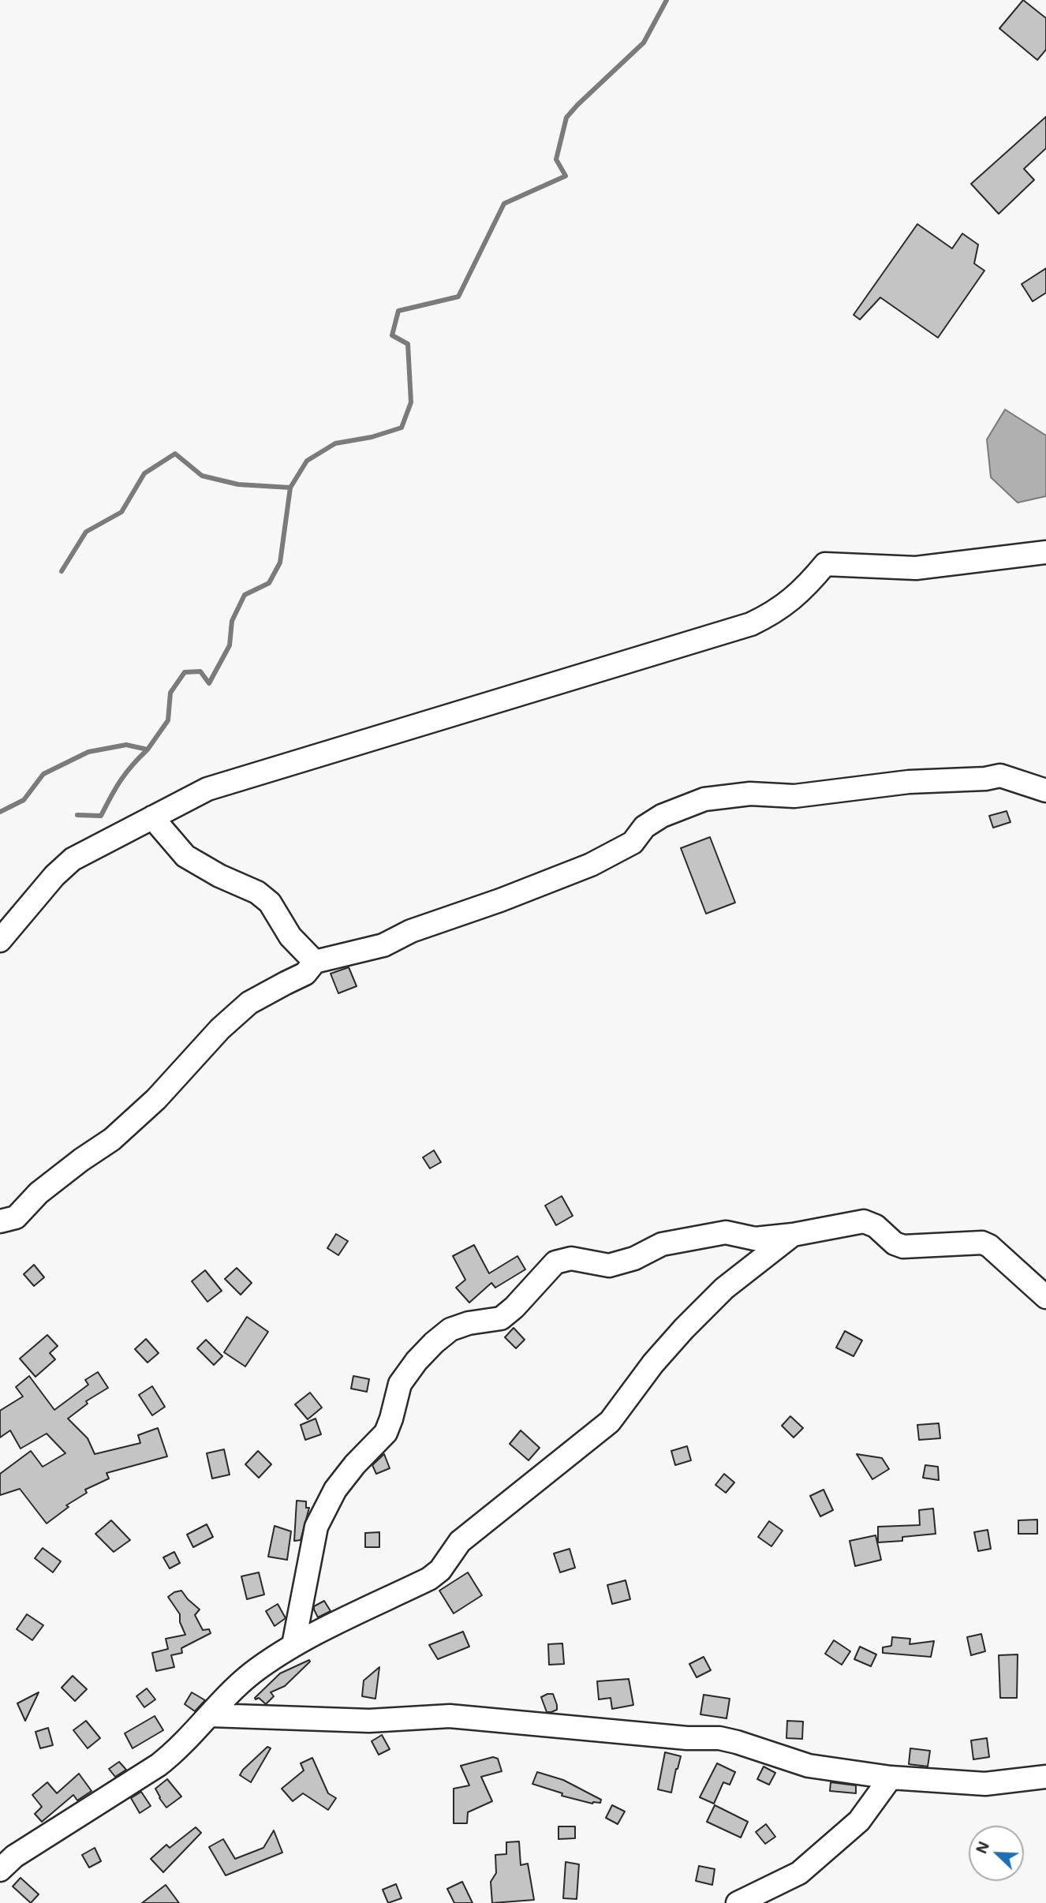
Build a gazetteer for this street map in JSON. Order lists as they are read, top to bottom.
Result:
{
  "north": "top left"
}
